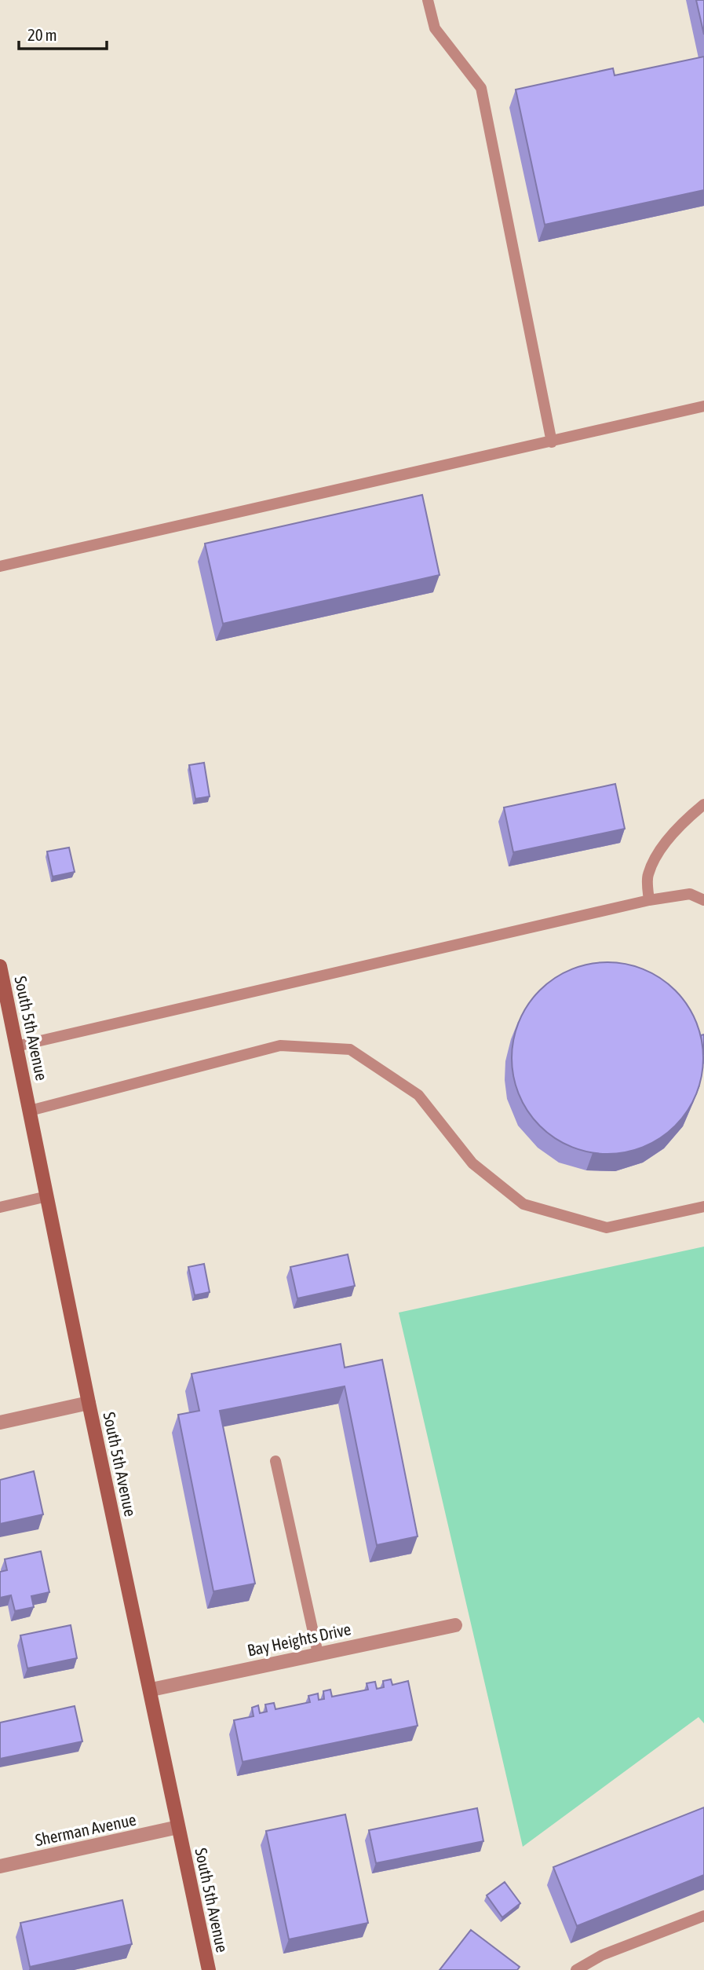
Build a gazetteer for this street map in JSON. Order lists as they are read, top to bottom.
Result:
{
  "streets": {
    "street": ["South 5th Avenue", "Bay Heights Drive", "Sherman Avenue"]
  },
  "crossings": [
    ["South 5th Avenue", "Bay Heights Drive"],
    ["South 5th Avenue", "Sherman Avenue"]
  ],
  "scale_bar": "20 m"
}
